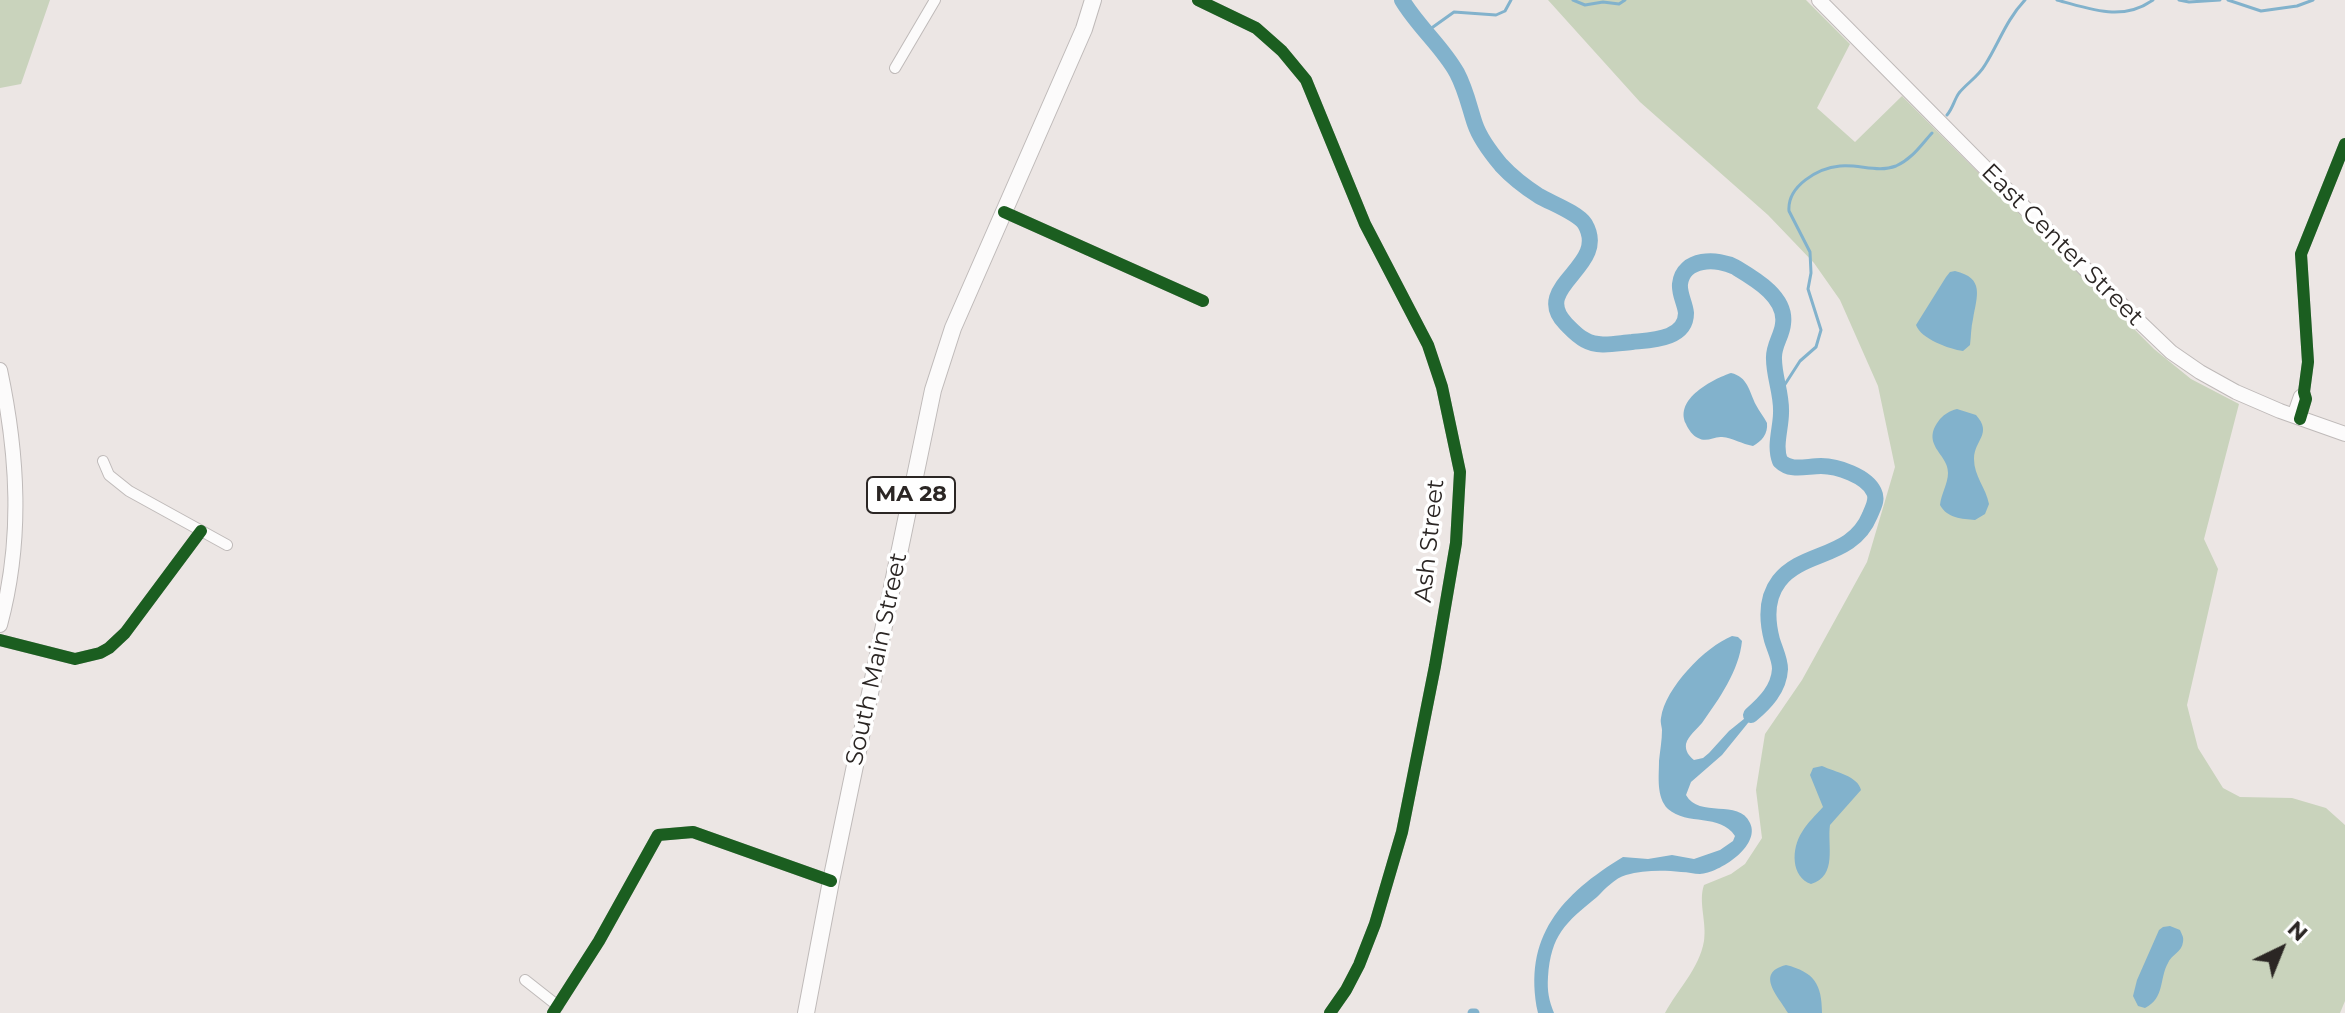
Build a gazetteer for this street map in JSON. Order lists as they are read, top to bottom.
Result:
{
  "streets": {
    "main road": ["East Center Street", "MA 28", "South Main Street"],
    "street": ["Ash Street"]
  },
  "north": "top right"
}
